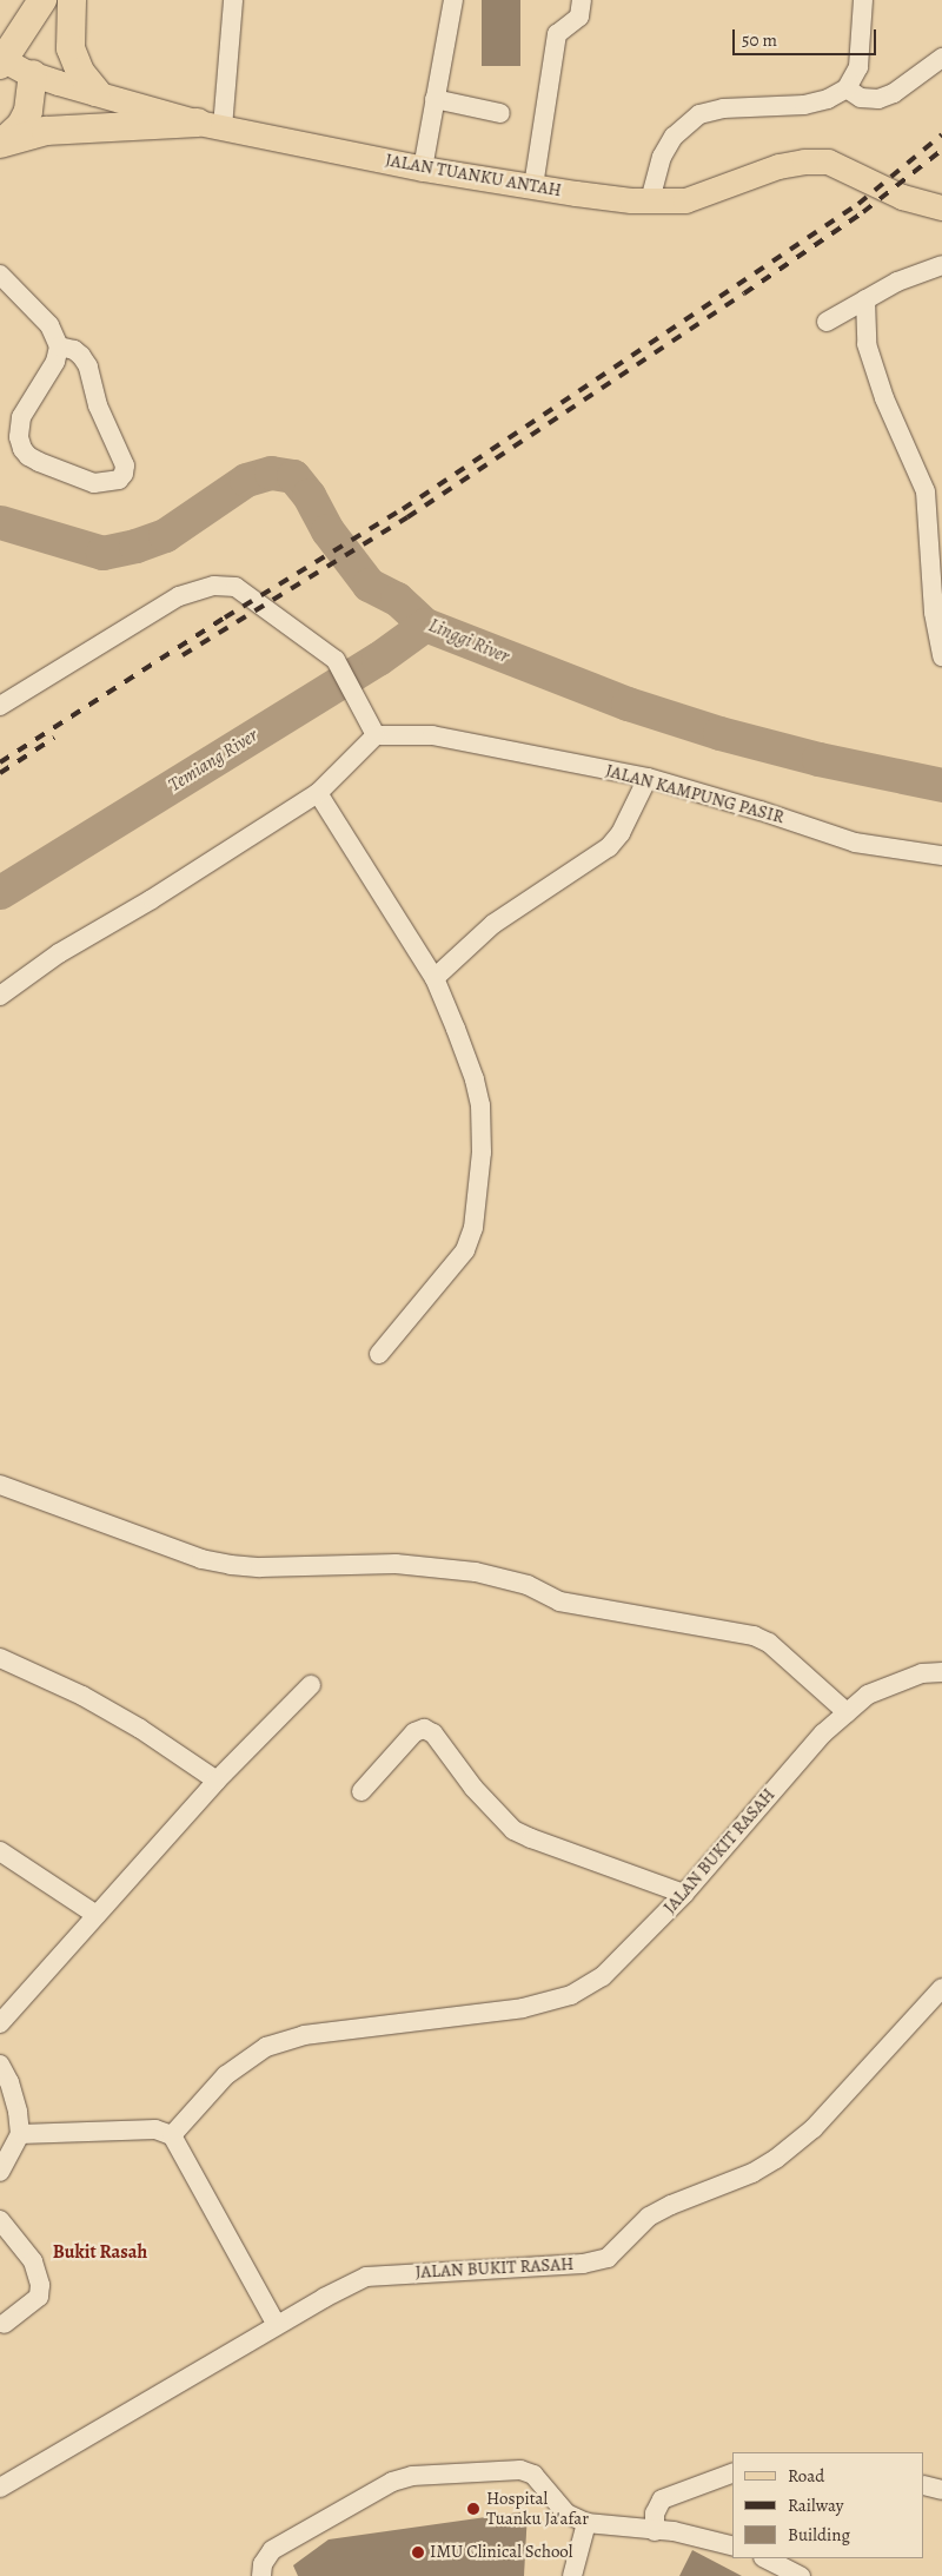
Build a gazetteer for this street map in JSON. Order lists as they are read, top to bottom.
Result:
{
  "streets": {
    "highway": ["JALAN TUANKU ANTAH"],
    "street": ["JALAN KAMPUNG PASIR", "JALAN BUKIT RASAH"]
  },
  "districts": ["Bukit Rasah"],
  "water": ["Linggi River", "Temiang River"],
  "places": ["Hospital Tuanku Ja'afar", "IMU Clinical School"],
  "legend": ["Road", "Railway", "Building"],
  "scale_bar": "50 m"
}
